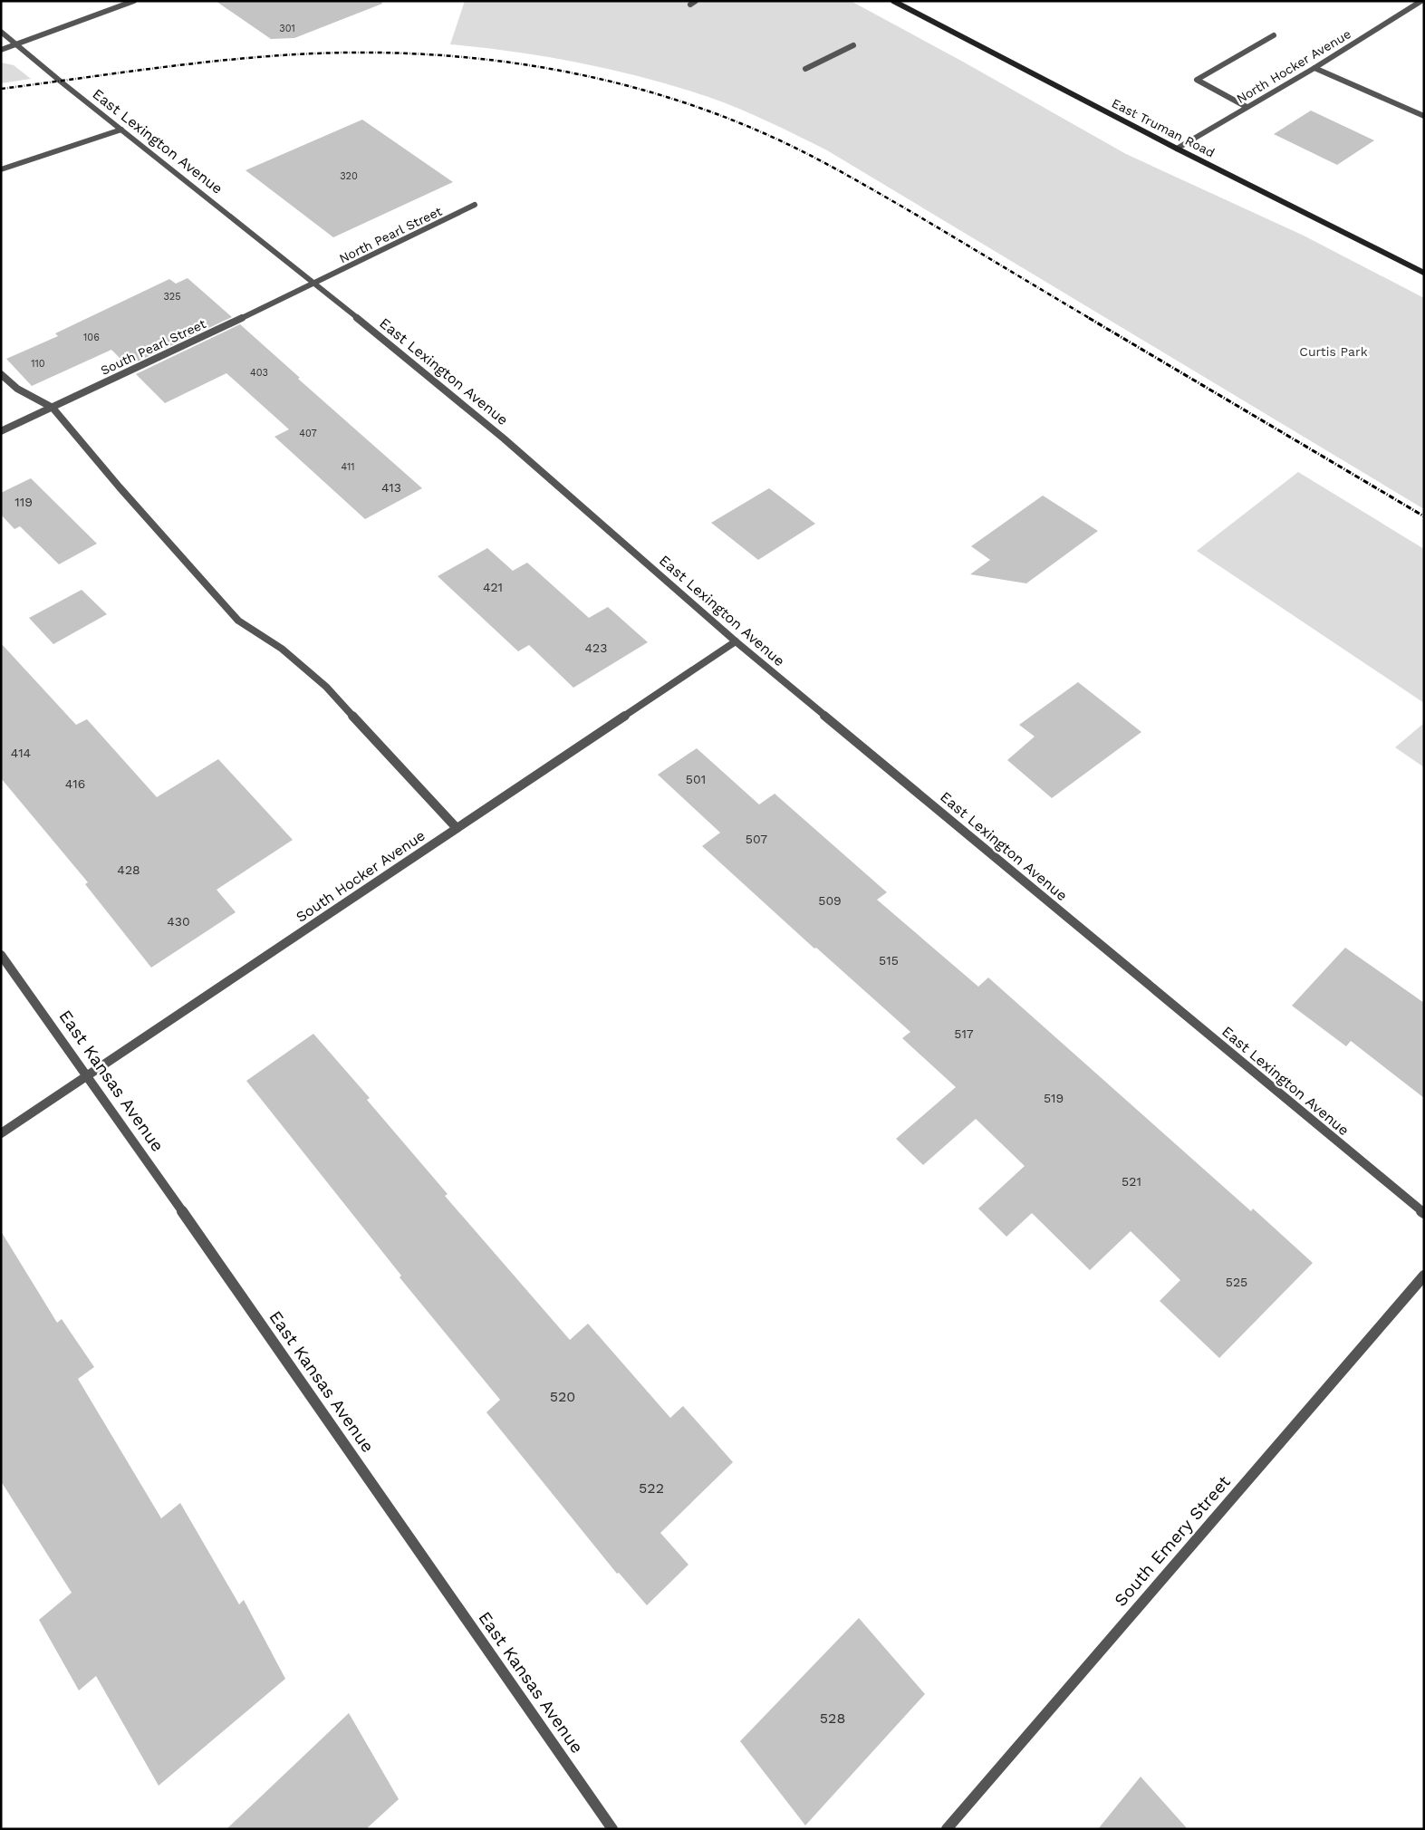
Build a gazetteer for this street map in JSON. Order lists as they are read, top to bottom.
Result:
{
  "streets": {
    "main road": ["East Truman Road"],
    "street": [
      "North Hocker Avenue",
      "East Lexington Avenue",
      "North Pearl Street",
      "South Pearl Street",
      "South Hocker Avenue",
      "East Kansas Avenue",
      "South Emery Street"
    ]
  },
  "crossings": [
    ["North Hocker Avenue", "East Truman Road"],
    ["East Lexington Avenue", "North Pearl Street"],
    ["East Lexington Avenue", "South Pearl Street"],
    ["East Lexington Avenue", "South Hocker Avenue"],
    ["North Pearl Street", "South Pearl Street"],
    ["South Hocker Avenue", "East Kansas Avenue"]
  ],
  "parks": ["Curtis Park"],
  "house_numbers": [
    "301",
    "320",
    "325",
    "106",
    "110",
    "403",
    "407",
    "411",
    "413",
    "119",
    "421",
    "423",
    "414",
    "501",
    "416",
    "507",
    "428",
    "509",
    "430",
    "515",
    "517",
    "519",
    "521",
    "525",
    "520",
    "522",
    "528"
  ]
}
